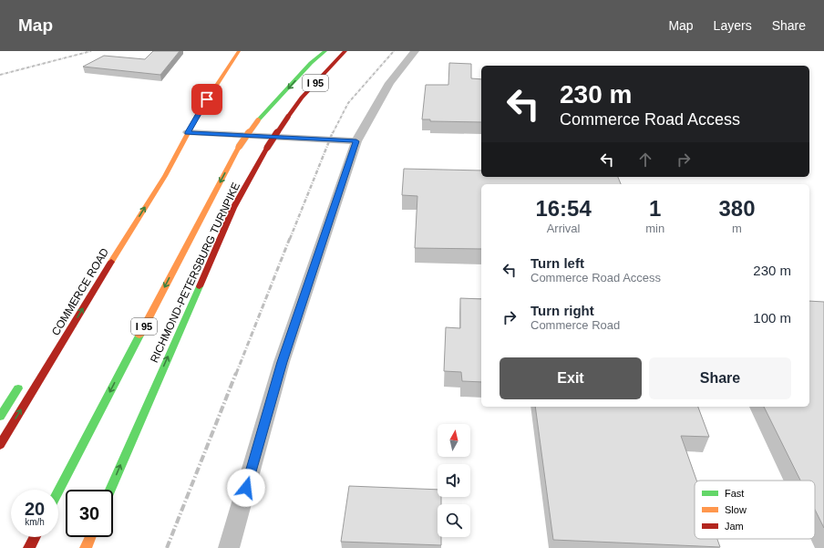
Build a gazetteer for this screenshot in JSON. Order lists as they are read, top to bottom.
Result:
{
  "streets": {
    "main road": ["I 95", "RICHMOND-PETERSBURG TURNPIKE", "COMMERCE ROAD"]
  },
  "one_way": ["COMMERCE ROAD"],
  "legend": ["Fast", "Slow", "Jam"],
  "north": "top",
  "page": {
    "header": "Map",
    "nav": ["Map", "Layers", "Share"],
    "turn": ["230 m", "Commerce Road Access"],
    "eta": [
      "16:54",
      "Arrival",
      "1",
      "min",
      "380",
      "m"
    ],
    "list": [
      {
        "name": "Turn left",
        "note": "Commerce Road Access",
        "value": "230 m"
      },
      {
        "name": "Turn right",
        "note": "Commerce Road",
        "value": "100 m"
      }
    ],
    "buttons": ["Exit", "Share"],
    "speed": "20 km/h",
    "limit": "30"
  }
}
